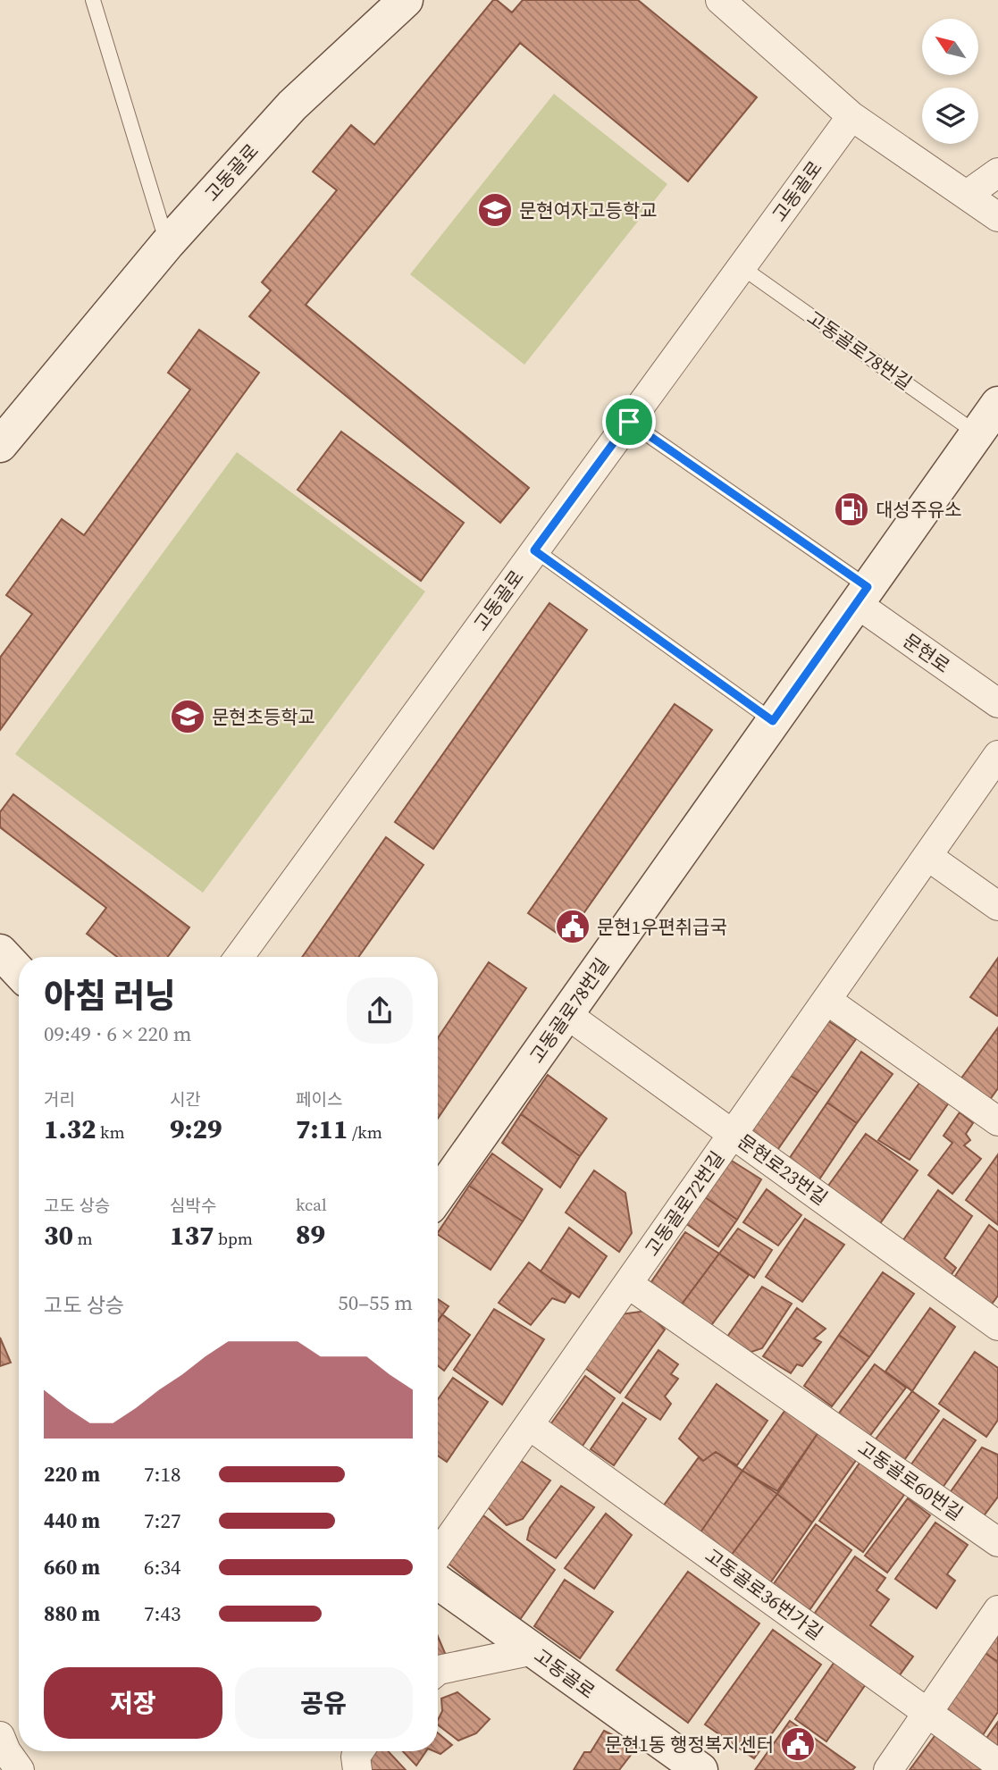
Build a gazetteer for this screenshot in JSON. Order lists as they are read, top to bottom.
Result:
{
  "streets": {
    "street": [
      "고동골로",
      "고동골로78번길",
      "문현로",
      "문현로23번길",
      "고동골로72번길",
      "고동골로60번길",
      "고동골로36번가길"
    ]
  },
  "crossings": [
    ["고동골로", "고동골로78번길"],
    ["고동골로78번길", "문현로"],
    ["고동골로78번길", "문현로23번길"],
    ["문현로23번길", "고동골로72번길"],
    ["고동골로72번길", "고동골로60번길"],
    ["고동골로72번길", "고동골로36번가길"]
  ],
  "places": {
    "school or university": ["문현여자고등학교", "문현초등학교"],
    "fuel station": ["대성주유소"],
    "public building": ["문현1우편취급국", "문현1동 행정복지센터"]
  },
  "north": "top left",
  "page": {
    "heading": ["아침 러닝", "09:49 · 6 × 220 m"],
    "stats": [
      ["거리", "1.32 km"],
      ["시간", "9:29"],
      ["페이스", "7:11 /km"],
      ["고도 상승", "30 m"],
      ["심박수", "137 bpm"],
      ["kcal", "89"]
    ],
    "chart": ["고도 상승", "50–55 m"],
    "list": [
      {
        "name": "220 m",
        "note": "7:18"
      },
      {
        "name": "440 m",
        "note": "7:27"
      },
      {
        "name": "660 m",
        "note": "6:34"
      },
      {
        "name": "880 m",
        "note": "7:43"
      }
    ],
    "buttons": ["저장", "공유"]
  }
}
